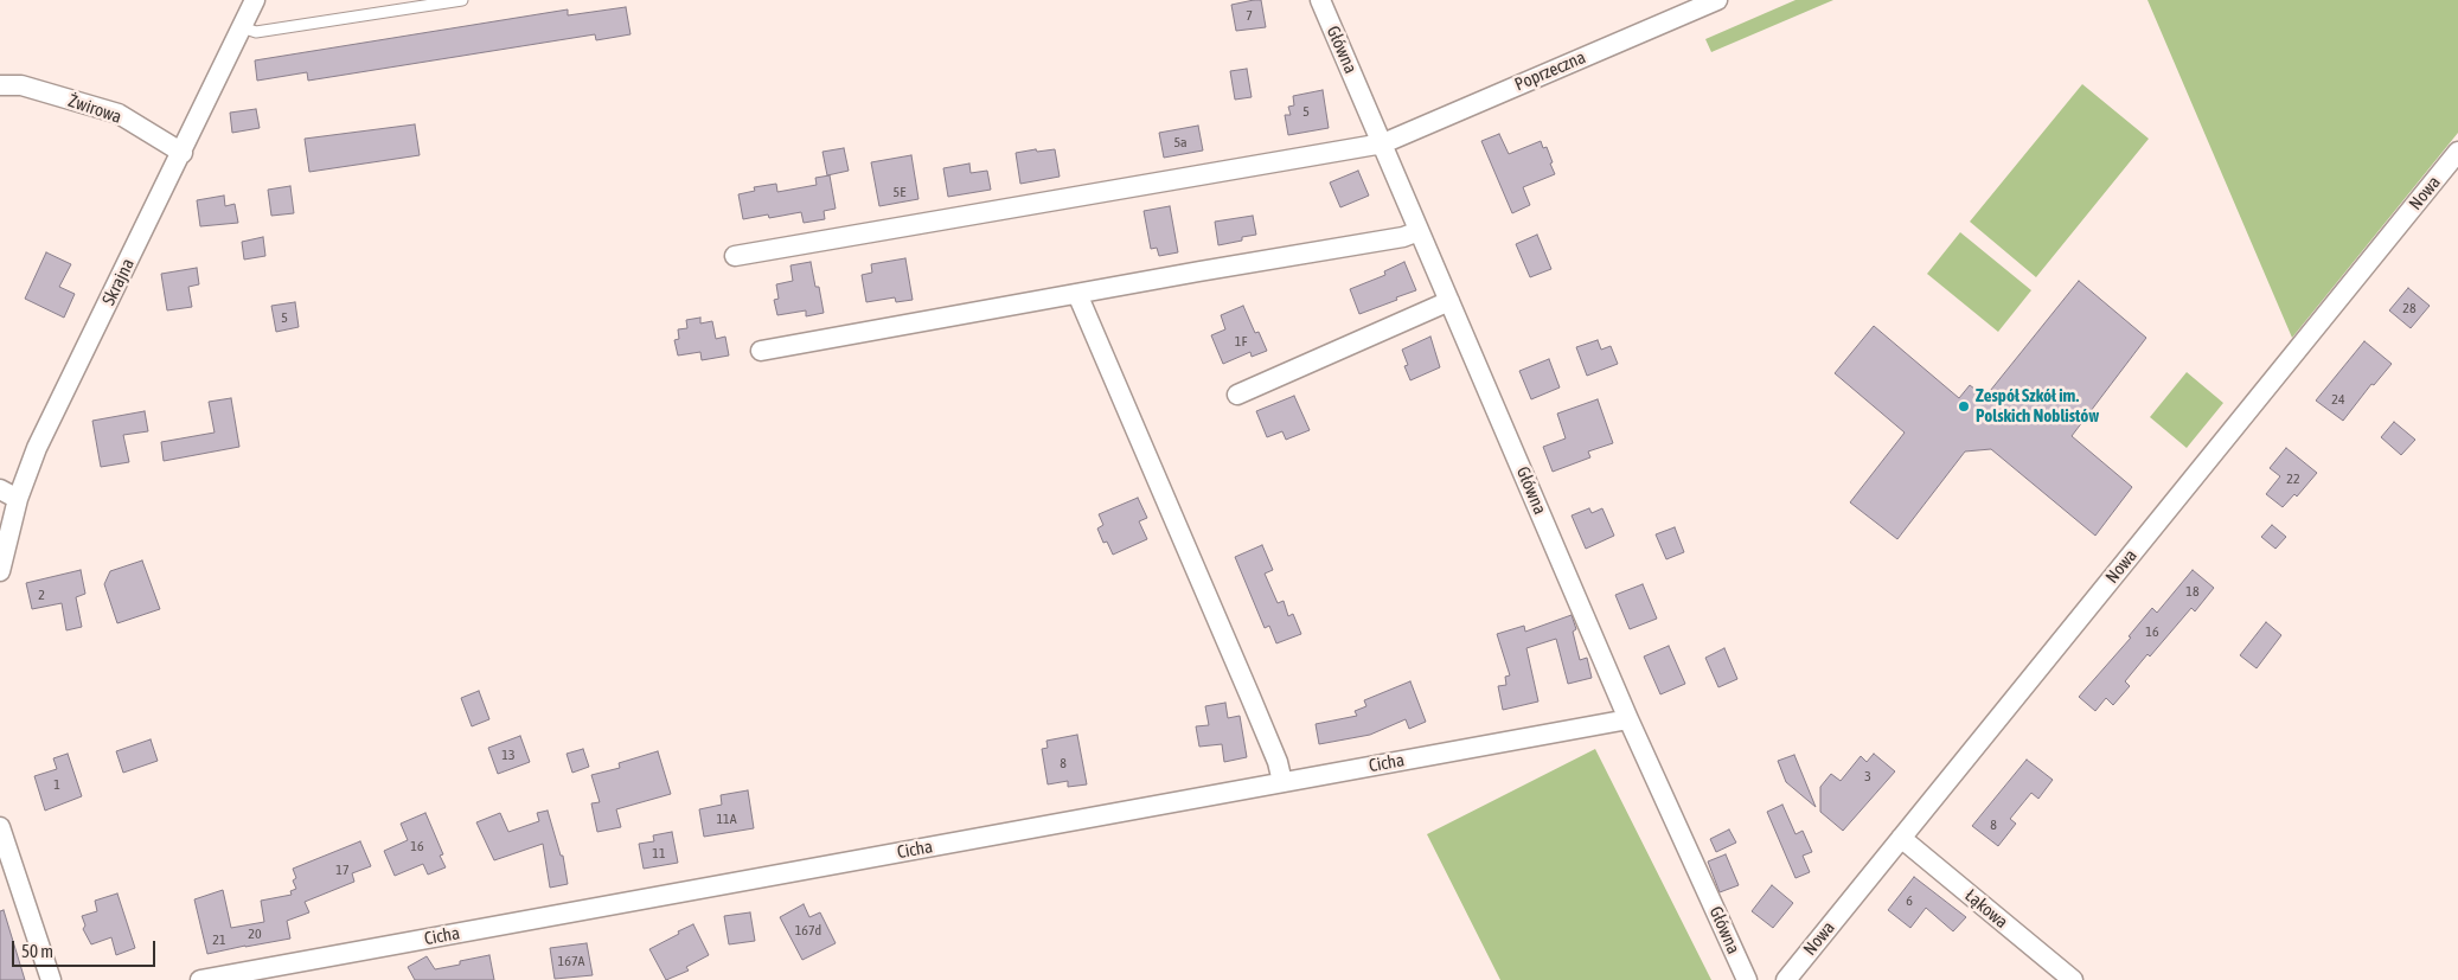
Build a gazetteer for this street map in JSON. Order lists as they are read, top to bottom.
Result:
{
  "streets": {
    "street": [
      "Główna",
      "Poprzeczna",
      "Żwirowa",
      "Nowa",
      "Skrajna",
      "Cicha",
      "Łąkowa"
    ]
  },
  "crossings": [
    ["Główna", "Poprzeczna"],
    ["Główna", "Cicha"],
    ["Żwirowa", "Skrajna"],
    ["Nowa", "Łąkowa"]
  ],
  "places": ["Zespół Szkół im. Polskich Noblistów"],
  "house_numbers": [
    "7",
    "5",
    "5a",
    "5E",
    "28",
    "5",
    "1F",
    "24",
    "22",
    "18",
    "2",
    "16",
    "13",
    "8",
    "3",
    "1",
    "11A",
    "8",
    "16",
    "11",
    "17",
    "6",
    "167d",
    "20",
    "21",
    "167A"
  ],
  "scale_bar": "50 m"
}
